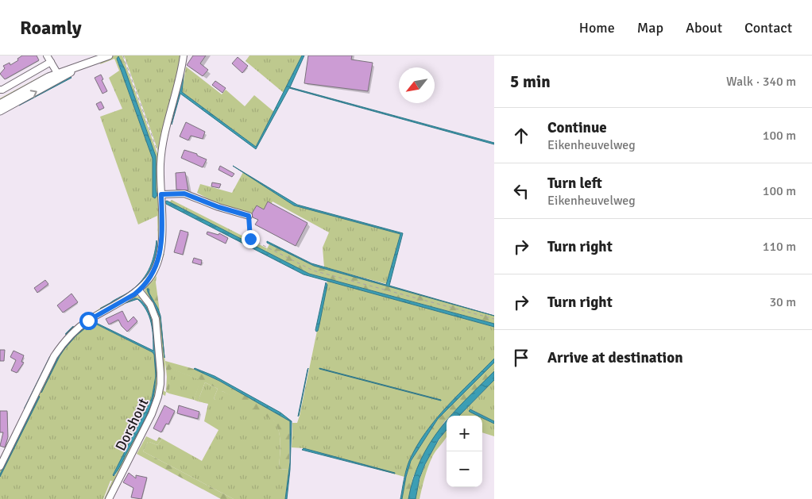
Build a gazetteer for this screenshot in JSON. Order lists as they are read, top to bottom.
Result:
{
  "streets": {
    "street": ["Dorshout"]
  },
  "north": "bottom left",
  "page": {
    "header": "Roamly",
    "nav": [
      "Home",
      "Map",
      "About",
      "Contact"
    ],
    "heading": ["5 min", "Walk · 340 m"],
    "list": [
      ["Continue", "Eikenheuvelweg", "100 m"],
      ["Turn left", "Eikenheuvelweg", "100 m"],
      ["Turn right", "110 m"],
      ["Turn right", "30 m"],
      "Arrive at destination"
    ],
    "map_buttons": ["+", "−"]
  }
}
